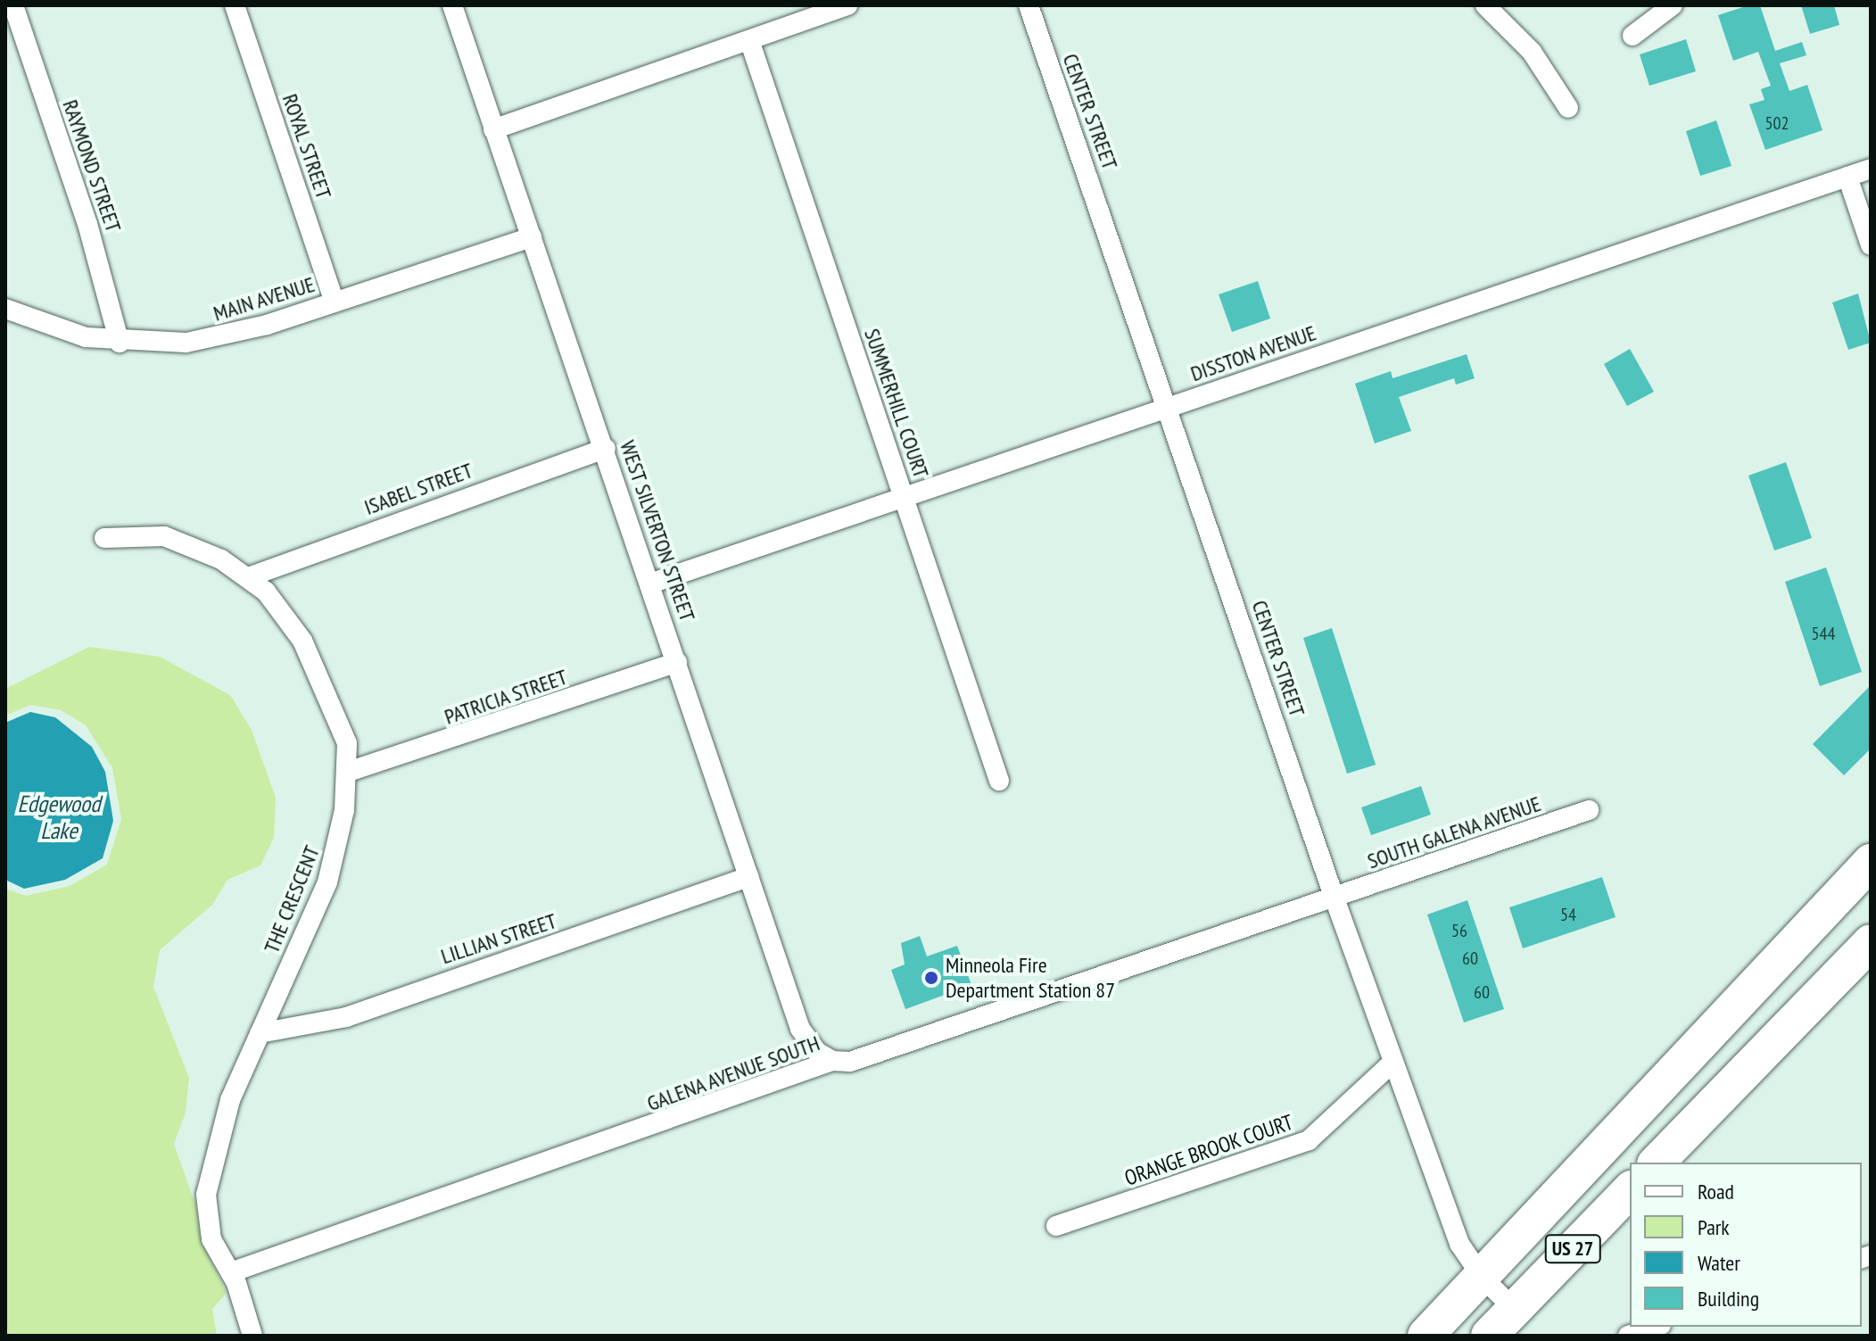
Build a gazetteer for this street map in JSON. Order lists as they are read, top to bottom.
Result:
{
  "streets": {
    "highway": ["US 27"],
    "street": [
      "CENTER STREET",
      "ROYAL STREET",
      "RAYMOND STREET",
      "MAIN AVENUE",
      "DISSTON AVENUE",
      "SUMMERHILL COURT",
      "ISABEL STREET",
      "WEST SILVERTON STREET",
      "PATRICIA STREET",
      "SOUTH GALENA AVENUE",
      "THE CRESCENT",
      "LILLIAN STREET",
      "GALENA AVENUE SOUTH",
      "ORANGE BROOK COURT"
    ]
  },
  "crossings": [
    ["CENTER STREET", "DISSTON AVENUE"],
    ["CENTER STREET", "SOUTH GALENA AVENUE"],
    ["CENTER STREET", "GALENA AVENUE SOUTH"],
    ["CENTER STREET", "ORANGE BROOK COURT"],
    ["CENTER STREET", "US 27"],
    ["ROYAL STREET", "MAIN AVENUE"],
    ["RAYMOND STREET", "MAIN AVENUE"],
    ["MAIN AVENUE", "WEST SILVERTON STREET"],
    ["DISSTON AVENUE", "SUMMERHILL COURT"],
    ["DISSTON AVENUE", "WEST SILVERTON STREET"],
    ["ISABEL STREET", "WEST SILVERTON STREET"],
    ["ISABEL STREET", "THE CRESCENT"],
    ["WEST SILVERTON STREET", "PATRICIA STREET"],
    ["WEST SILVERTON STREET", "LILLIAN STREET"],
    ["WEST SILVERTON STREET", "GALENA AVENUE SOUTH"],
    ["PATRICIA STREET", "THE CRESCENT"],
    ["SOUTH GALENA AVENUE", "GALENA AVENUE SOUTH"],
    ["THE CRESCENT", "LILLIAN STREET"],
    ["THE CRESCENT", "GALENA AVENUE SOUTH"]
  ],
  "water": ["Edgewood Lake"],
  "places": ["Minneola Fire Department Station 87"],
  "house_numbers": [
    "502",
    "544",
    "54",
    "56",
    "60",
    "60"
  ],
  "legend": [
    "Road",
    "Park",
    "Water",
    "Building"
  ]
}
